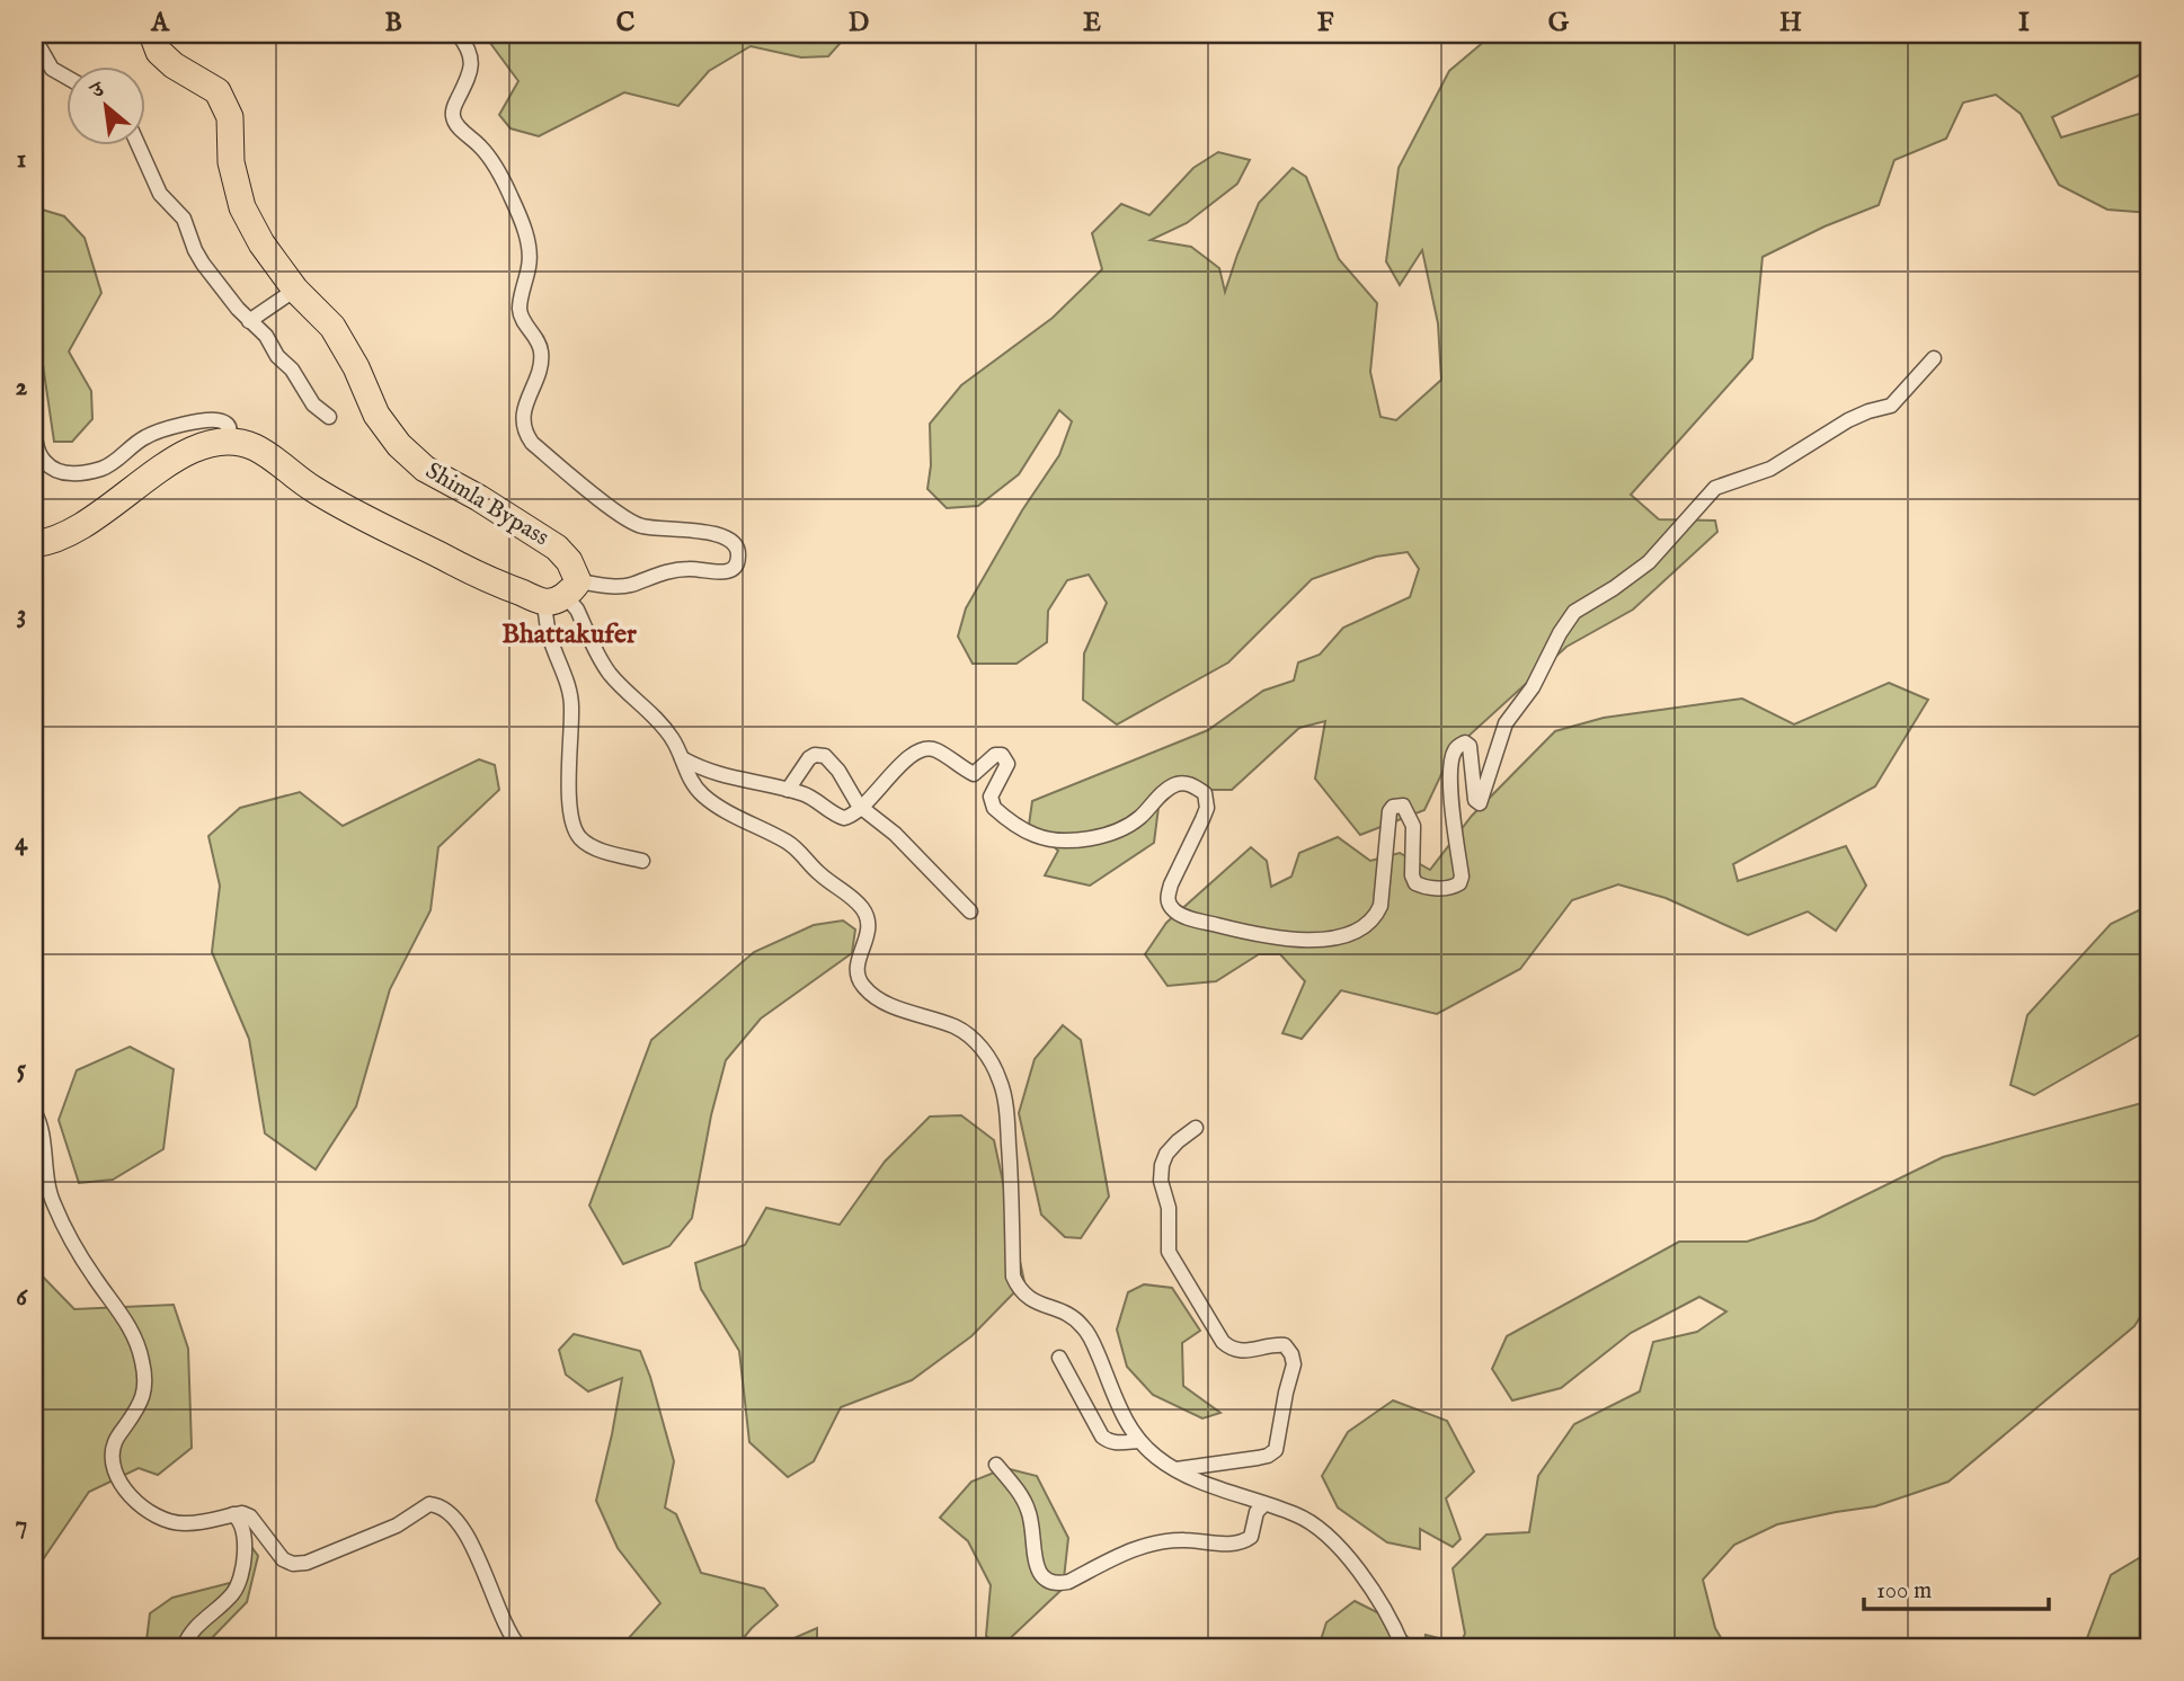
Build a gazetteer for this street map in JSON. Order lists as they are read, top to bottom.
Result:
{
  "streets": {
    "highway": ["Shimla Bypass"]
  },
  "districts": ["Bhattakufer"],
  "scale_bar": "100 m",
  "north": "top left",
  "grid": {
    "columns": [
      "A",
      "B",
      "C",
      "D",
      "E",
      "F",
      "G",
      "H",
      "I"
    ],
    "rows": [
      "1",
      "2",
      "3",
      "4",
      "5",
      "6",
      "7"
    ]
  }
}
